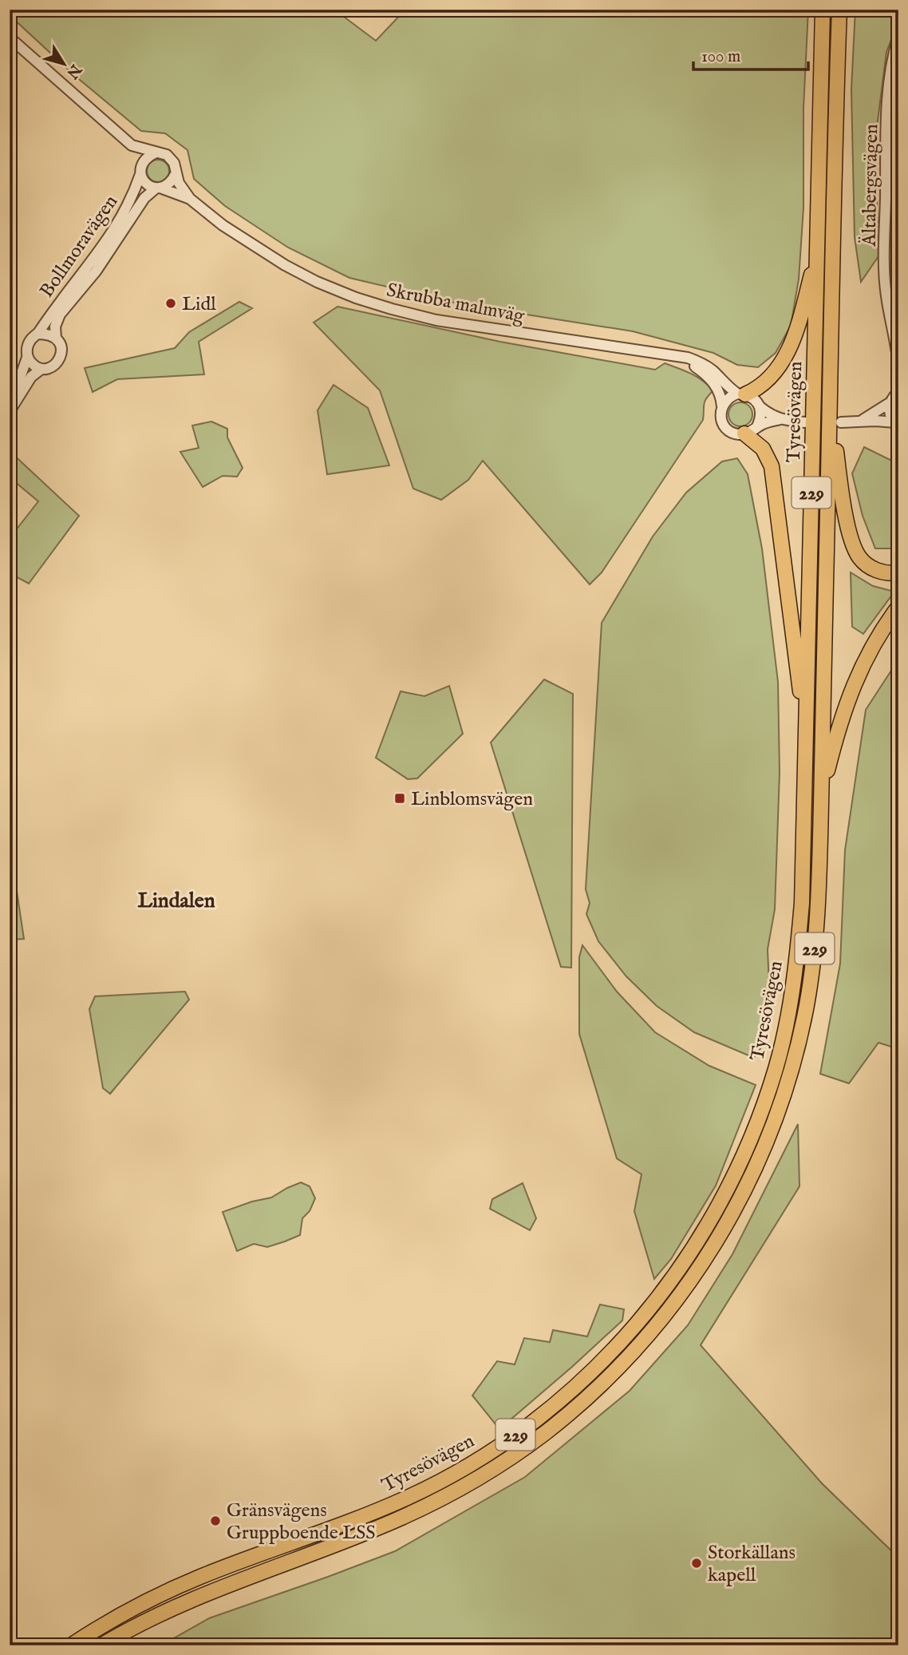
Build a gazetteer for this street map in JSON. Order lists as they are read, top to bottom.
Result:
{
  "streets": {
    "highway": ["Tyresövägen", "229"],
    "street": ["Ältabergsvägen", "Bollmoravägen", "Skrubba malmväg"]
  },
  "crossings": [
    ["Bollmoravägen", "Skrubba malmväg"]
  ],
  "districts": ["Lindalen"],
  "places": {
    "other": ["Lidl", "Gränsvägens Gruppboende LSS", "Storkällans kapell"],
    "transit": ["Linblomsvägen"]
  },
  "scale_bar": "100 m",
  "north": "bottom right"
}
